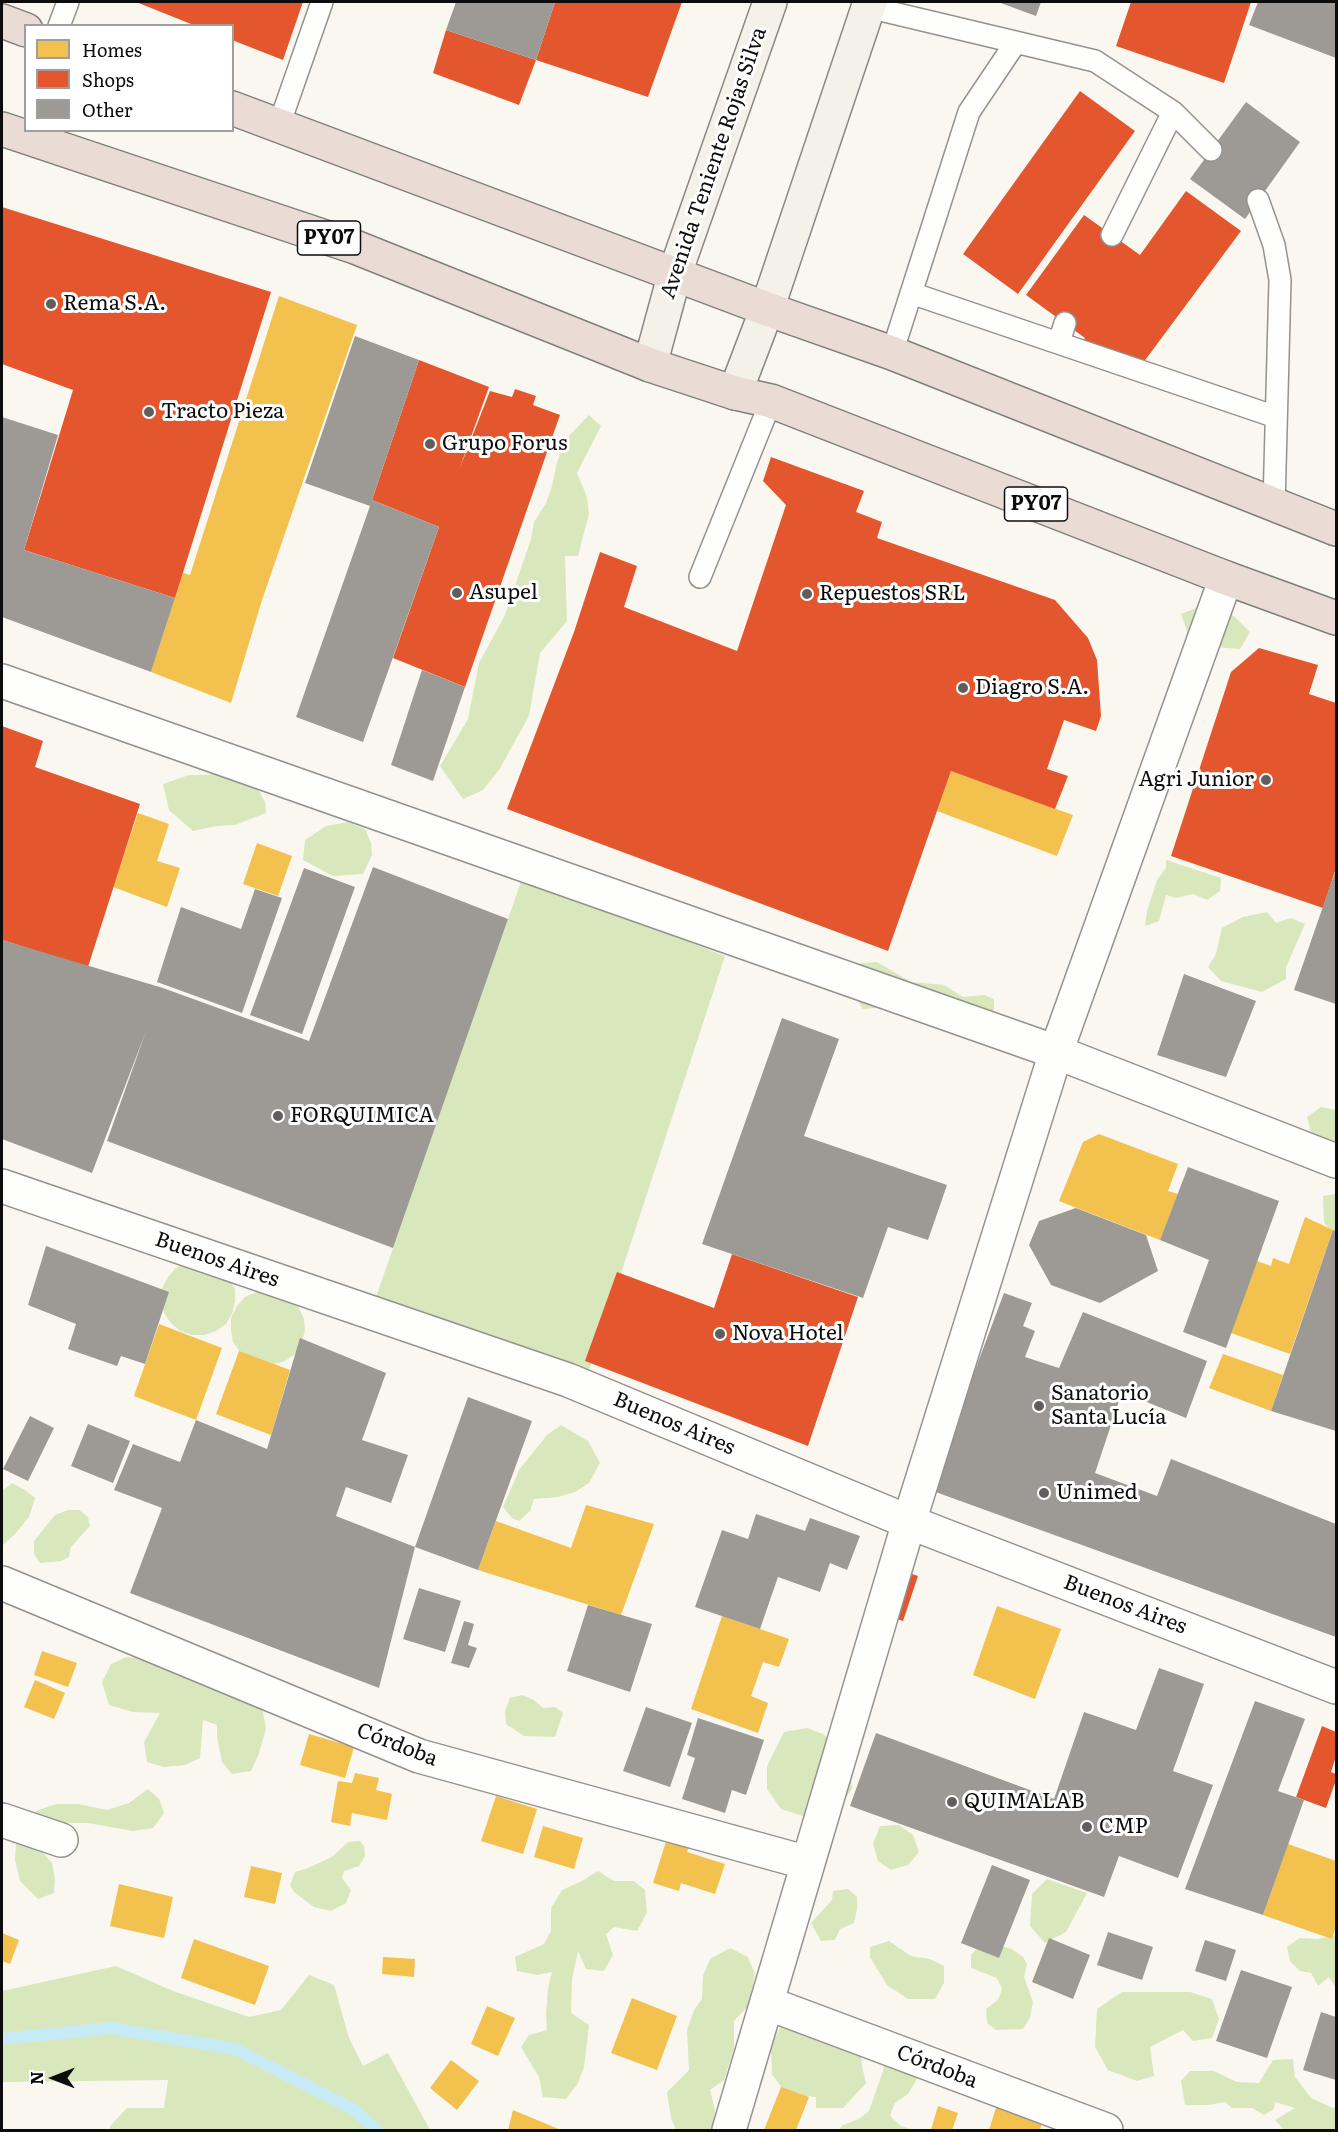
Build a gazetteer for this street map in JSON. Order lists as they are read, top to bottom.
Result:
{
  "streets": {
    "highway": ["PY07"],
    "street": ["Avenida Teniente Rojas Silva", "Buenos Aires", "Córdoba"]
  },
  "crossings": [
    ["Avenida Teniente Rojas Silva", "PY07"]
  ],
  "places": [
    "Rema S.A.",
    "Tracto Pieza",
    "Grupo Forus",
    "Asupel",
    "Repuestos SRL",
    "Diagro S.A.",
    "Agri Junior",
    "FORQUIMICA",
    "Nova Hotel",
    "Sanatorio Santa Lucía",
    "Unimed",
    "QUIMALAB",
    "CMP"
  ],
  "legend": ["Homes", "Shops", "Other"],
  "north": "left"
}
